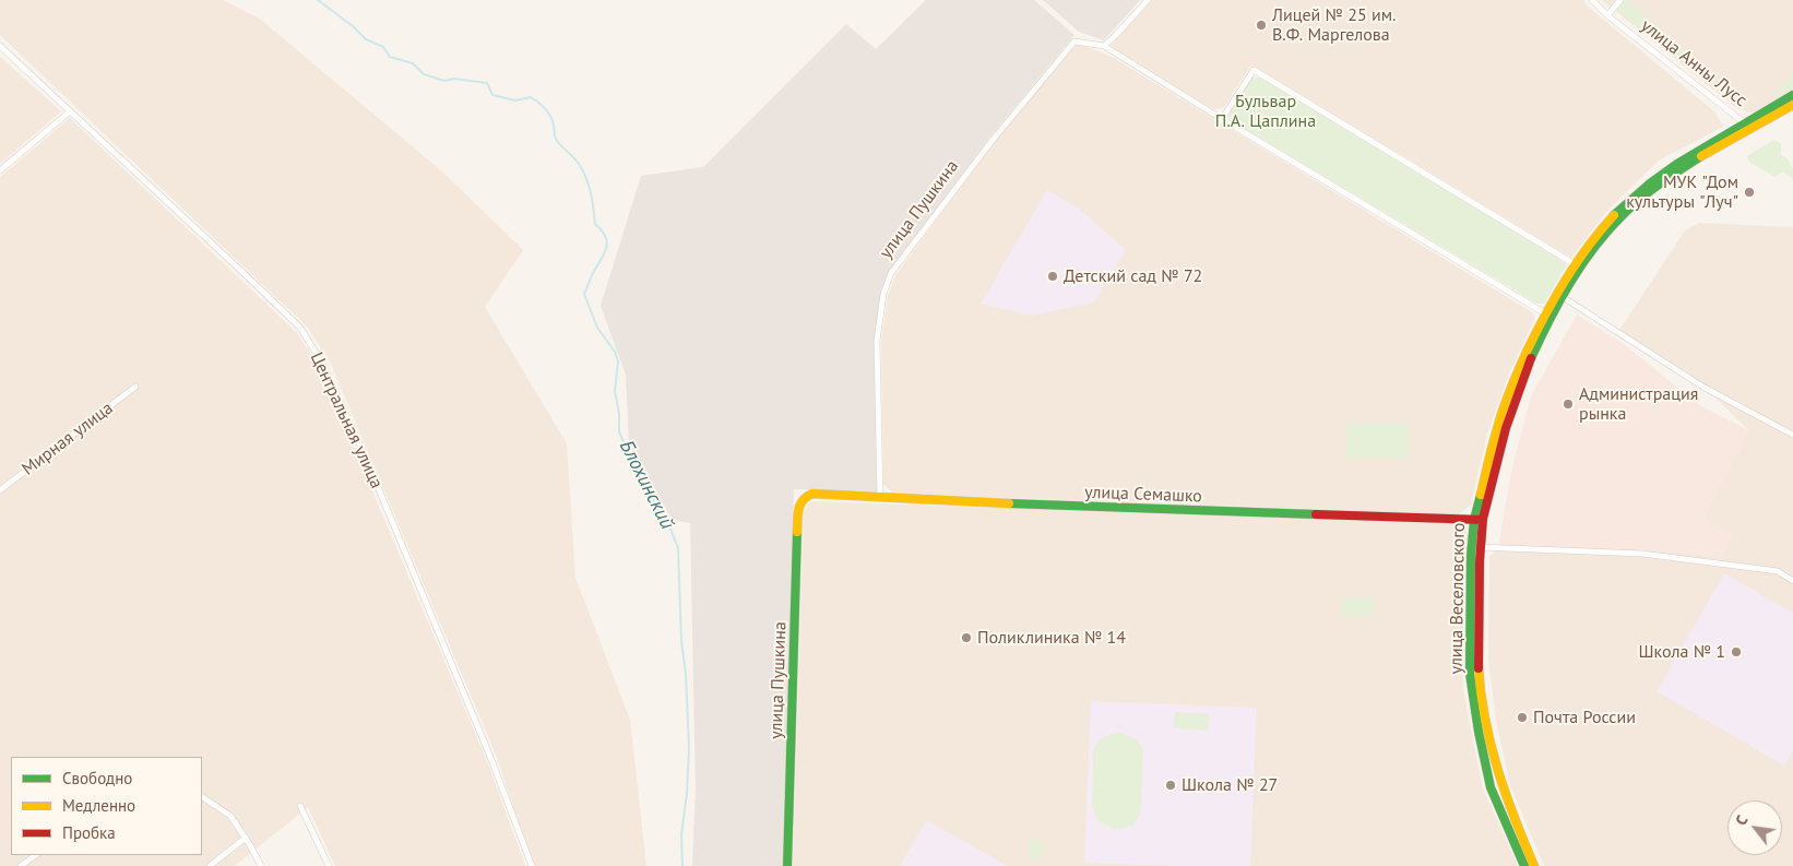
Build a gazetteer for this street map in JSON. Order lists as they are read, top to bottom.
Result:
{
  "streets": {
    "main road": ["улица Пушкина", "улица Семашко", "улица Веселовского"],
    "street": ["улица Анны Лусс", "Центральная улица", "Мирная улица"]
  },
  "crossings": [
    ["улица Анны Лусс", "улица Веселовского"],
    ["улица Пушкина", "улица Семашко"],
    ["улица Семашко", "улица Веселовского"]
  ],
  "water": ["Блохинский"],
  "parks": ["Бульвар П.А. Цаплина"],
  "places": [
    "Лицей № 25 им. В.Ф. Маргелова",
    "МУК \"Дом культуры \"Луч\"",
    "Детский сад № 72",
    "Администрация рынка",
    "Поликлиника № 14",
    "Школа № 1",
    "Почта России",
    "Школа № 27"
  ],
  "legend": ["Свободно", "Медленно", "Пробка"],
  "north": "top left"
}
